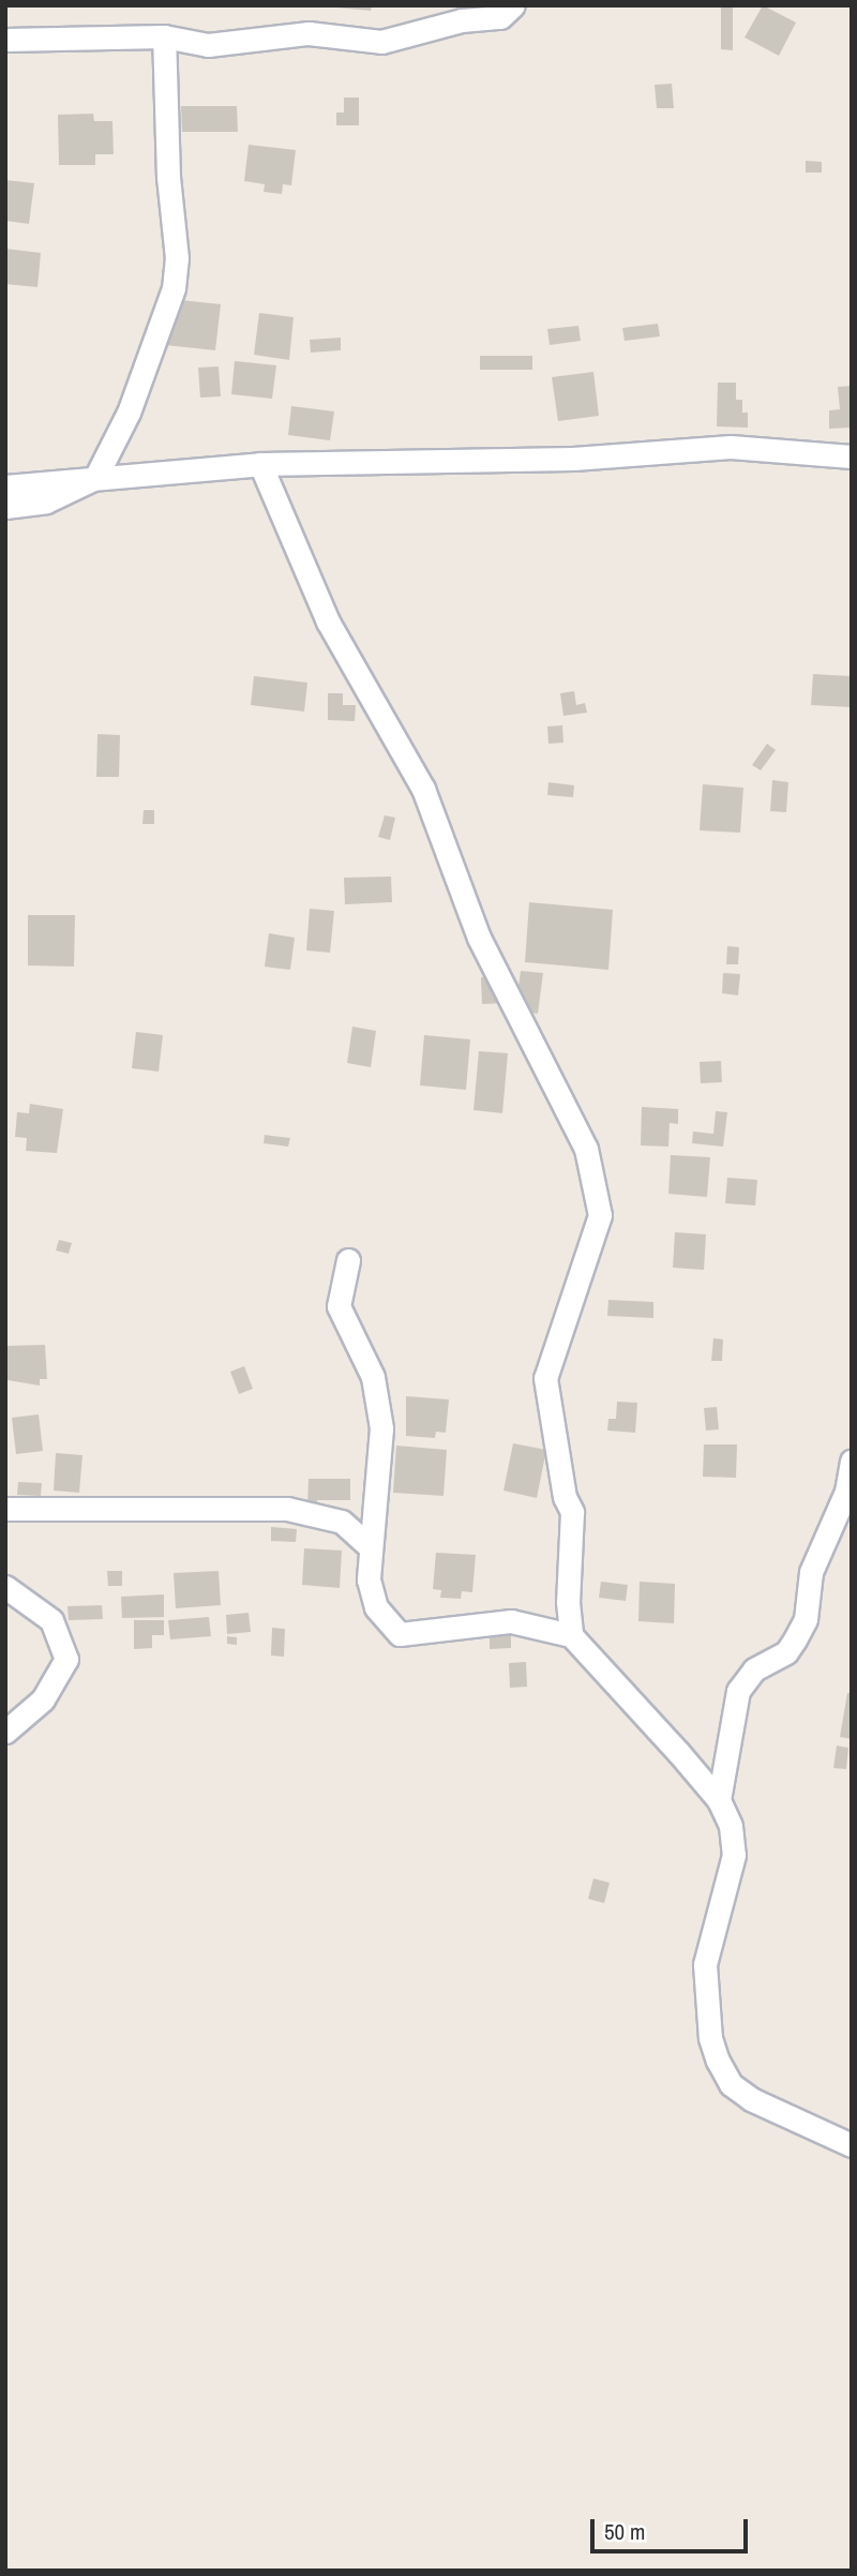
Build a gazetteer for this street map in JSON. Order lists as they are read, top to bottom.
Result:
{
  "scale_bar": "50 m"
}
